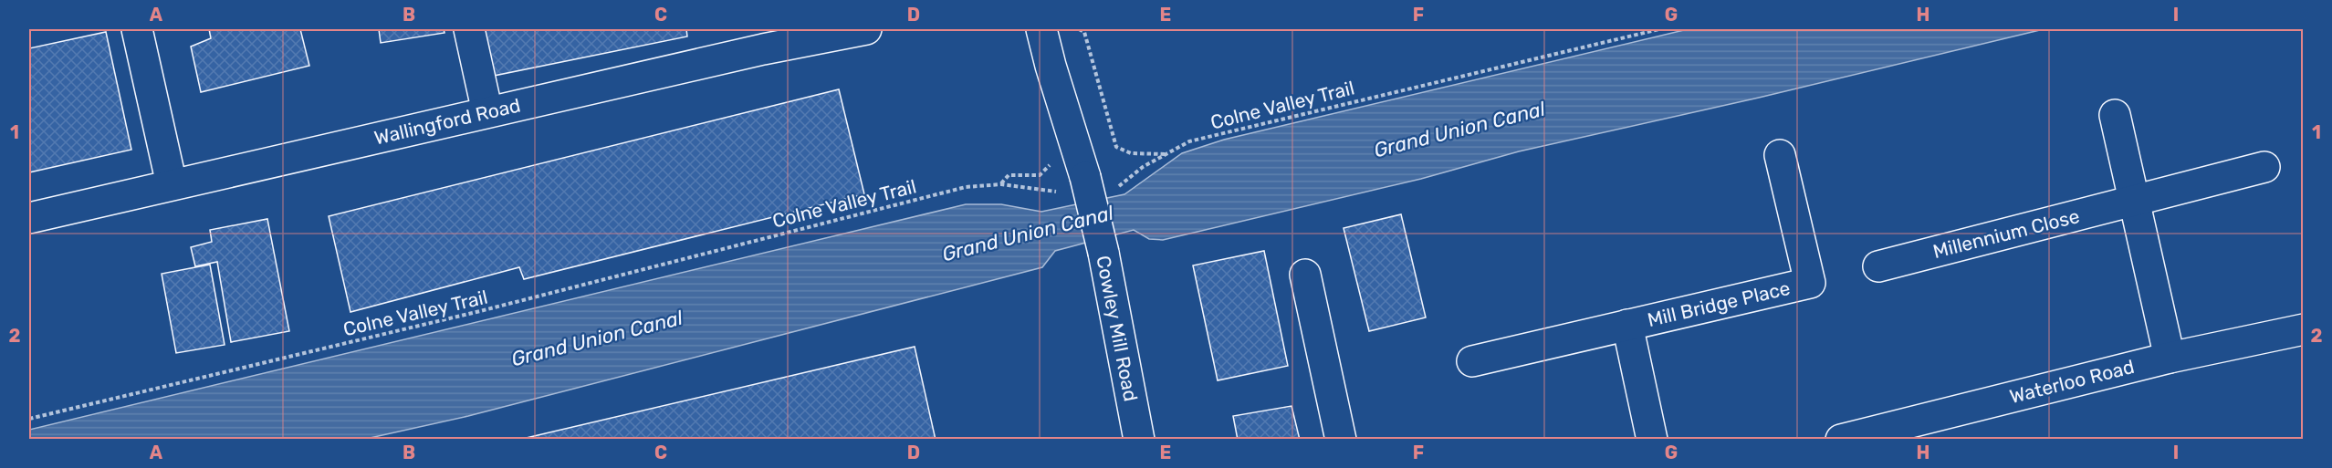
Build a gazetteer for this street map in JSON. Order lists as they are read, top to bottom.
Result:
{
  "streets": {
    "street": [
      "Wallingford Road",
      "Millennium Close",
      "Mill Bridge Place",
      "Cowley Mill Road",
      "Waterloo Road"
    ],
    "path": ["Colne Valley Trail"]
  },
  "crossings": [
    ["Colne Valley Trail", "Cowley Mill Road"]
  ],
  "water": ["Grand Union Canal"],
  "grid": {
    "columns": [
      "A",
      "B",
      "C",
      "D",
      "E",
      "F",
      "G",
      "H",
      "I"
    ],
    "rows": ["1", "2"]
  }
}
